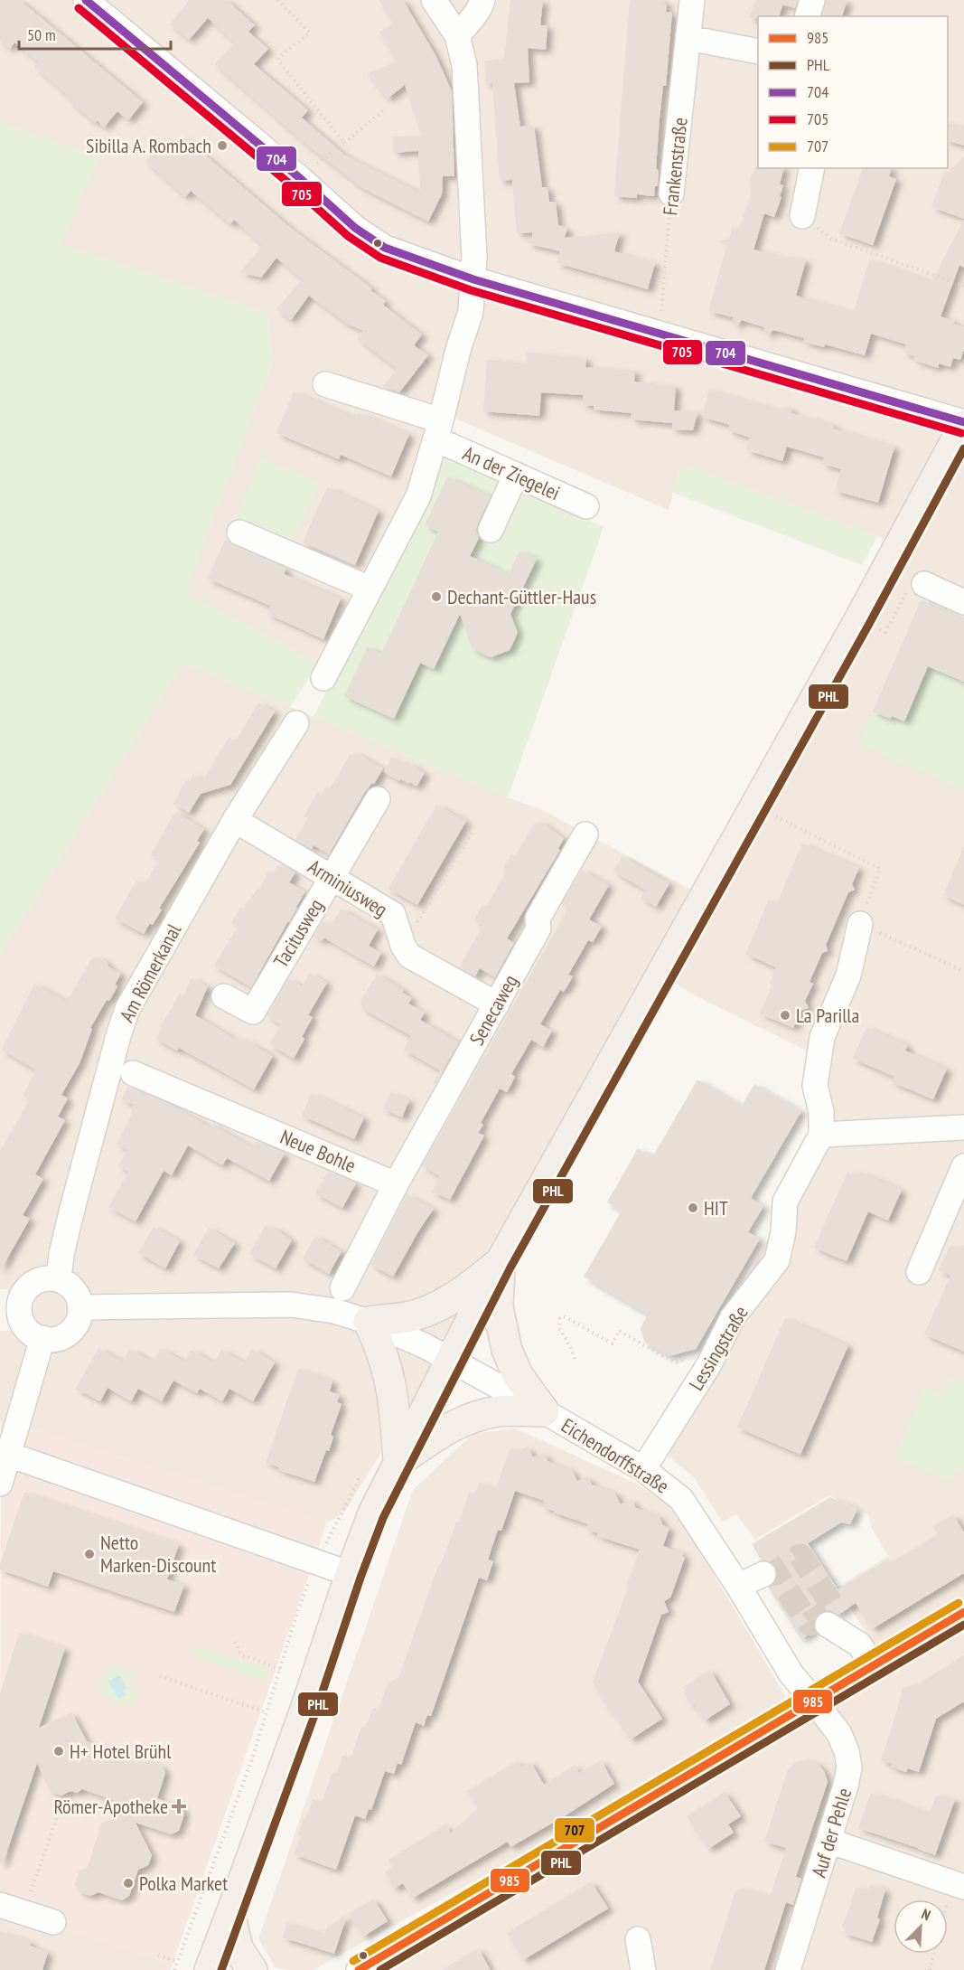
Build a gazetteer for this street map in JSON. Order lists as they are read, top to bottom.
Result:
{
  "streets": {
    "street": [
      "Frankenstraße",
      "An der Ziegelei",
      "Arminiusweg",
      "Tacitusweg",
      "Am Römerkanal",
      "Senecaweg",
      "Neue Bohle",
      "Lessingstraße",
      "Eichendorffstraße",
      "Auf der Pehle"
    ]
  },
  "crossings": [
    ["Arminiusweg", "Tacitusweg"],
    ["Arminiusweg", "Am Römerkanal"],
    ["Senecaweg", "Neue Bohle"],
    ["Lessingstraße", "Eichendorffstraße"],
    ["Eichendorffstraße", "Auf der Pehle"]
  ],
  "places": {
    "other": [
      "Sibilla A. Rombach",
      "Dechant-Güttler-Haus",
      "La Parilla",
      "HIT",
      "Netto Marken-Discount",
      "H+ Hotel Brühl",
      "Polka Market"
    ],
    "health": ["Römer-Apotheke"]
  },
  "lines": [
    "transit line 704",
    "transit line 705",
    "transit line PHL",
    "transit line 707",
    "transit line 985"
  ],
  "legend": [
    "985",
    "PHL",
    "704",
    "705",
    "707"
  ],
  "scale_bar": "50 m",
  "north": "top right"
}
